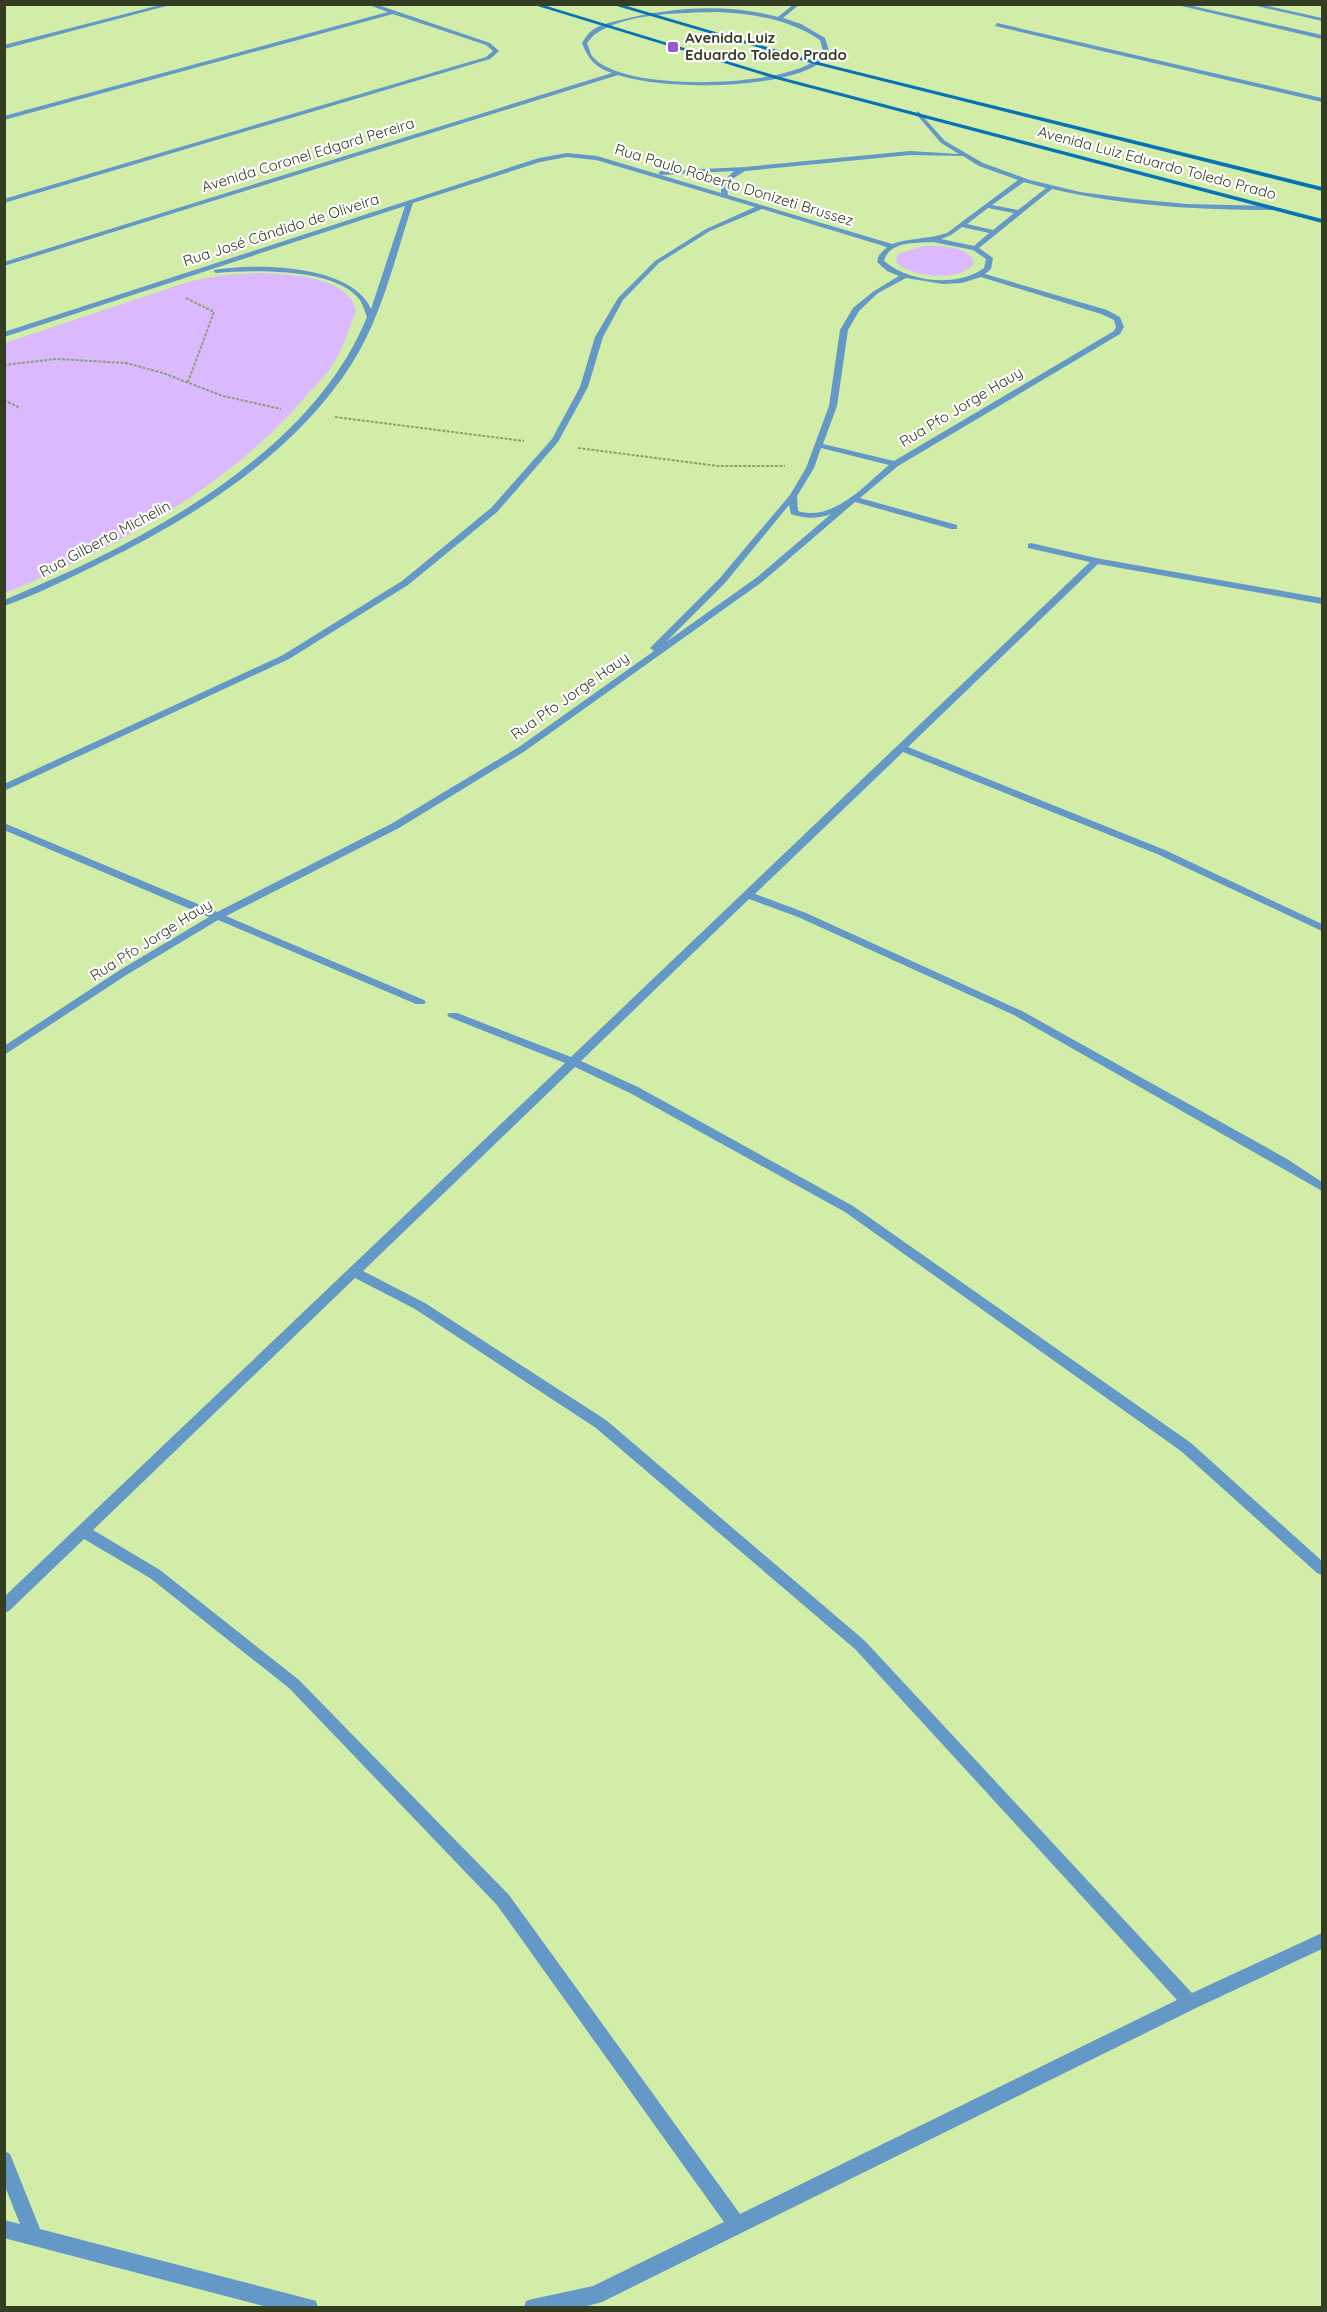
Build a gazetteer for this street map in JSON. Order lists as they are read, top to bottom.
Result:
{
  "streets": {
    "main road": ["Avenida Luiz Eduardo Toledo Prado"],
    "street": [
      "Avenida Coronel Edgard Pereira",
      "Rua Paulo Roberto Donizeti Brussez",
      "Rua José Cândido de Oliveira",
      "Rua Pfo Jorge Hauy",
      "Rua Gilberto Michelin"
    ]
  },
  "crossings": [
    ["Rua Paulo Roberto Donizeti Brussez", "Rua José Cândido de Oliveira"],
    ["Rua José Cândido de Oliveira", "Rua Gilberto Michelin"]
  ],
  "places": {
    "transit": ["Avenida Luiz Eduardo Toledo Prado"]
  }
}
